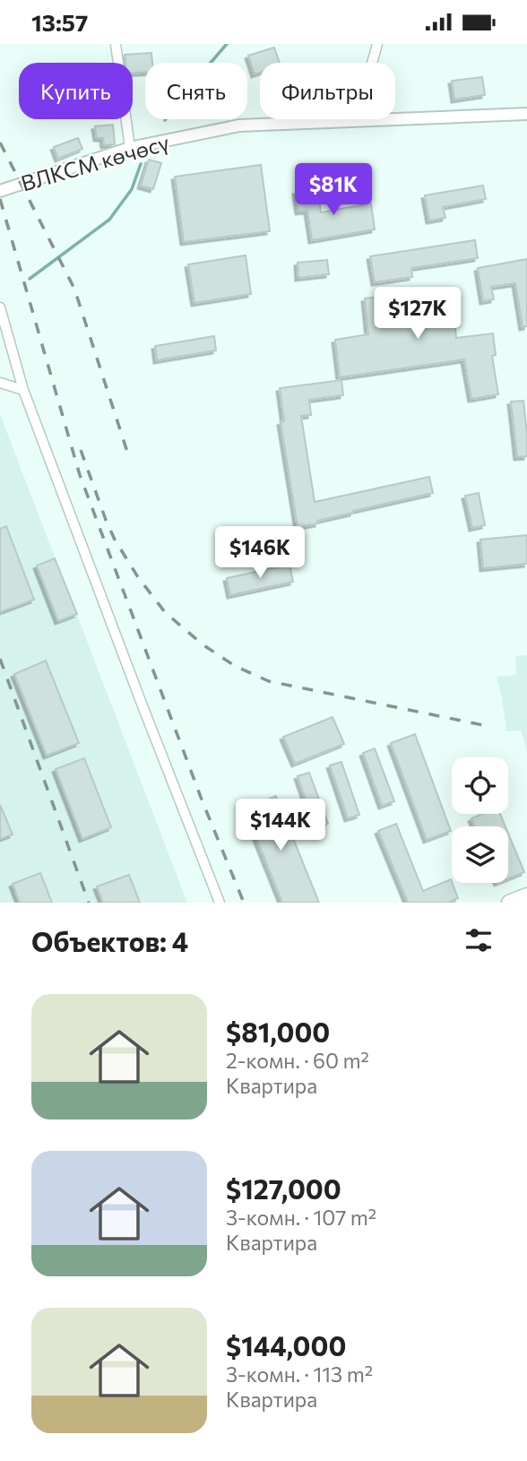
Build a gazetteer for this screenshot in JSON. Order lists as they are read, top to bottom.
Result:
{
  "streets": {
    "street": ["ВЛКСМ көчөсү"]
  },
  "page": {
    "status": "13:57",
    "chip": ["Купить", "Снять", "Фильтры"],
    "price": [
      "$81K",
      "$127K",
      "$146K",
      "$144K"
    ],
    "heading": "Объектов: 4",
    "list": [
      {
        "name": "$81,000",
        "note": "2-комн. · 60 m² · Квартира"
      },
      {
        "name": "$127,000",
        "note": "3-комн. · 107 m² · Квартира"
      },
      {
        "name": "$144,000",
        "note": "3-комн. · 113 m² · Квартира"
      }
    ]
  }
}
